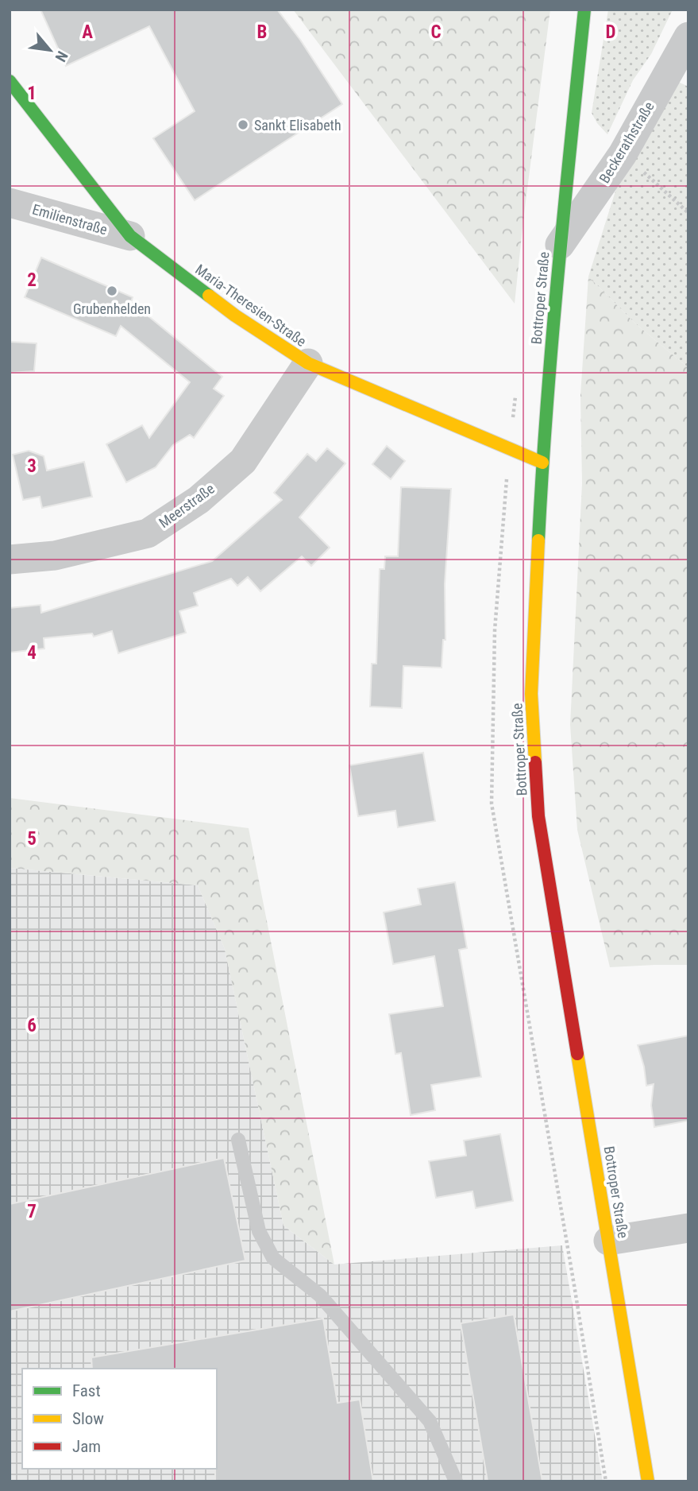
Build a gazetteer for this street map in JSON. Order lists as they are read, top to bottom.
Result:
{
  "streets": {
    "main road": ["Bottroper Straße", "Maria-Theresien-Straße"],
    "street": ["Beckerathstraße", "Emilienstraße", "Meerstraße"]
  },
  "crossings": [
    ["Beckerathstraße", "Bottroper Straße"],
    ["Emilienstraße", "Maria-Theresien-Straße"],
    ["Bottroper Straße", "Maria-Theresien-Straße"],
    ["Maria-Theresien-Straße", "Meerstraße"]
  ],
  "places": ["Sankt Elisabeth", "Grubenhelden"],
  "legend": ["Fast", "Slow", "Jam"],
  "north": "bottom right",
  "grid": {
    "columns": [
      "A",
      "B",
      "C",
      "D"
    ],
    "rows": [
      "1",
      "2",
      "3",
      "4",
      "5",
      "6",
      "7"
    ]
  }
}
